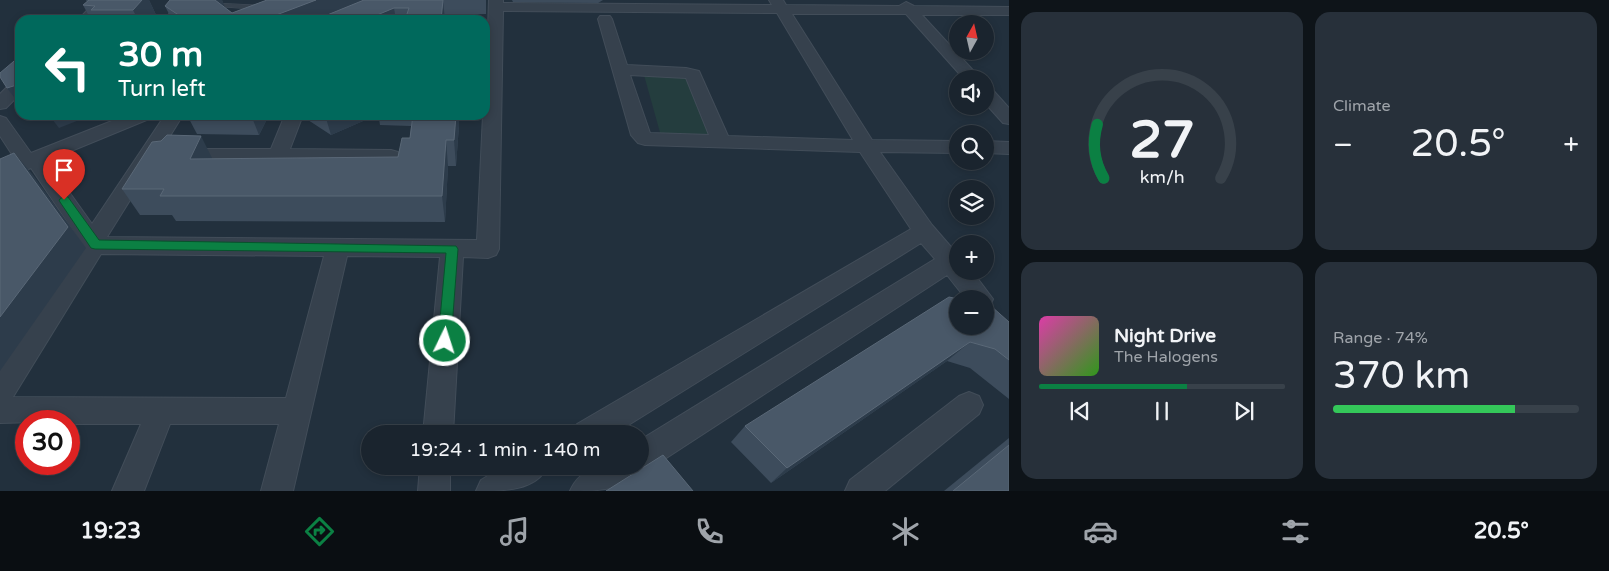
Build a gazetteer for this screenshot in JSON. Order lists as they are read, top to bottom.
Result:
{
  "north": "top",
  "page": {
    "tile": [
      "Climate",
      ["Range · 74%", "370 km"]
    ],
    "map_buttons": ["+", "−"],
    "turn": ["30 m", "Turn left"],
    "heat": ["−", "20.5°", "+"],
    "song": ["Night Drive", "The Halogens"],
    "limit": "30",
    "trip": "19:24 · 1 min · 140 m",
    "tabs": ["19:23", "20.5°"],
    "gauge": ["27", "km/h"]
  }
}
